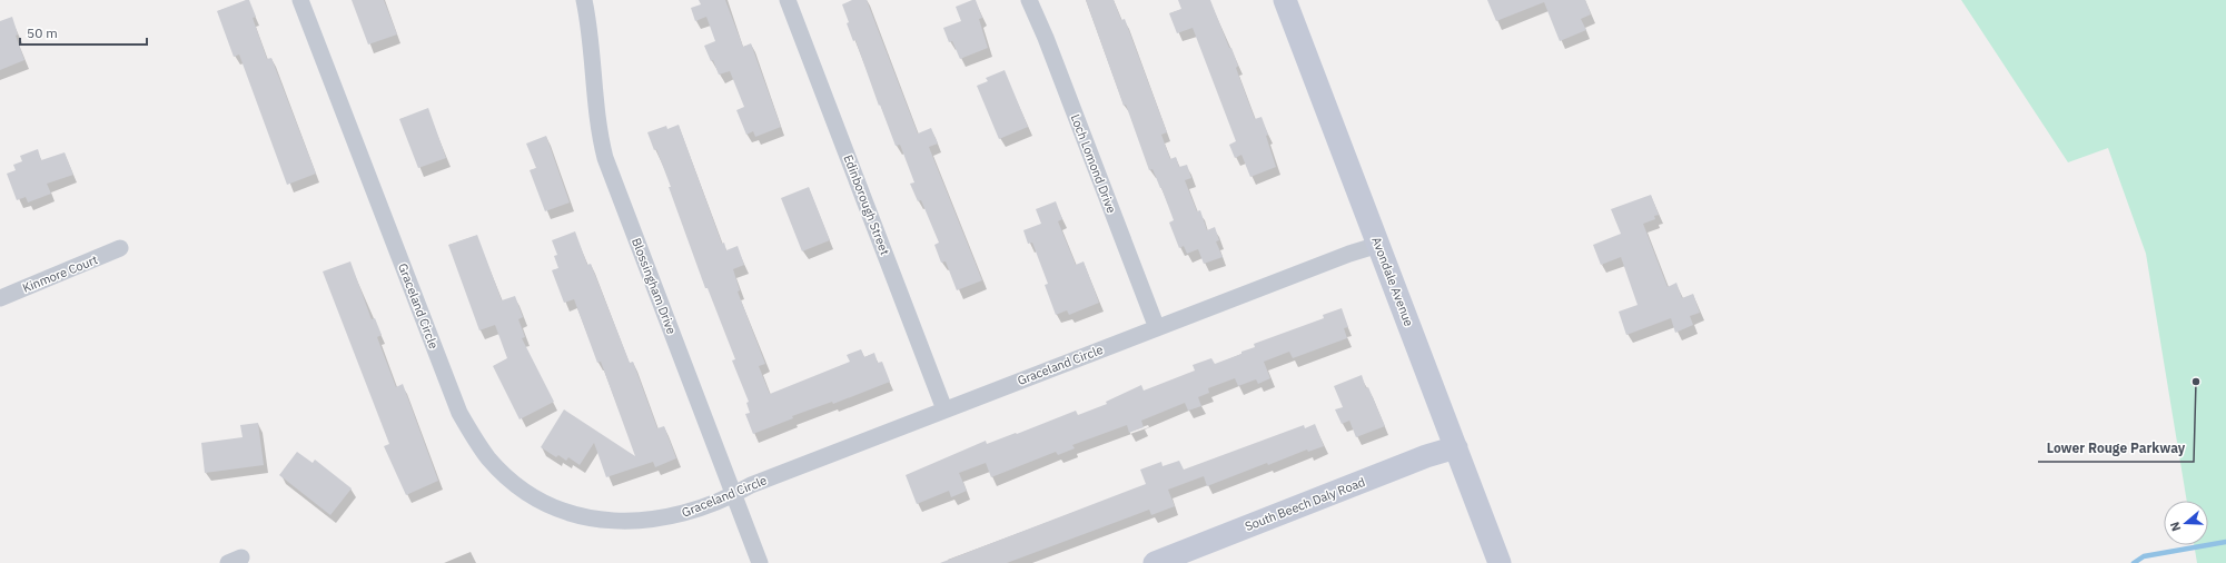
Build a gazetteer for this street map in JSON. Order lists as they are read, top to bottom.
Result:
{
  "streets": {
    "street": [
      "Loch Lomond Drive",
      "Edinborough Street",
      "Kinmore Court",
      "Avondale Avenue",
      "Blossingham Drive",
      "Graceland Circle",
      "South Beech Daly Road"
    ]
  },
  "crossings": [
    ["Loch Lomond Drive", "Graceland Circle"],
    ["Edinborough Street", "Graceland Circle"],
    ["Avondale Avenue", "Graceland Circle"],
    ["Avondale Avenue", "South Beech Daly Road"],
    ["Blossingham Drive", "Graceland Circle"]
  ],
  "places": ["Lower Rouge Parkway"],
  "scale_bar": "50 m",
  "north": "left"
}
